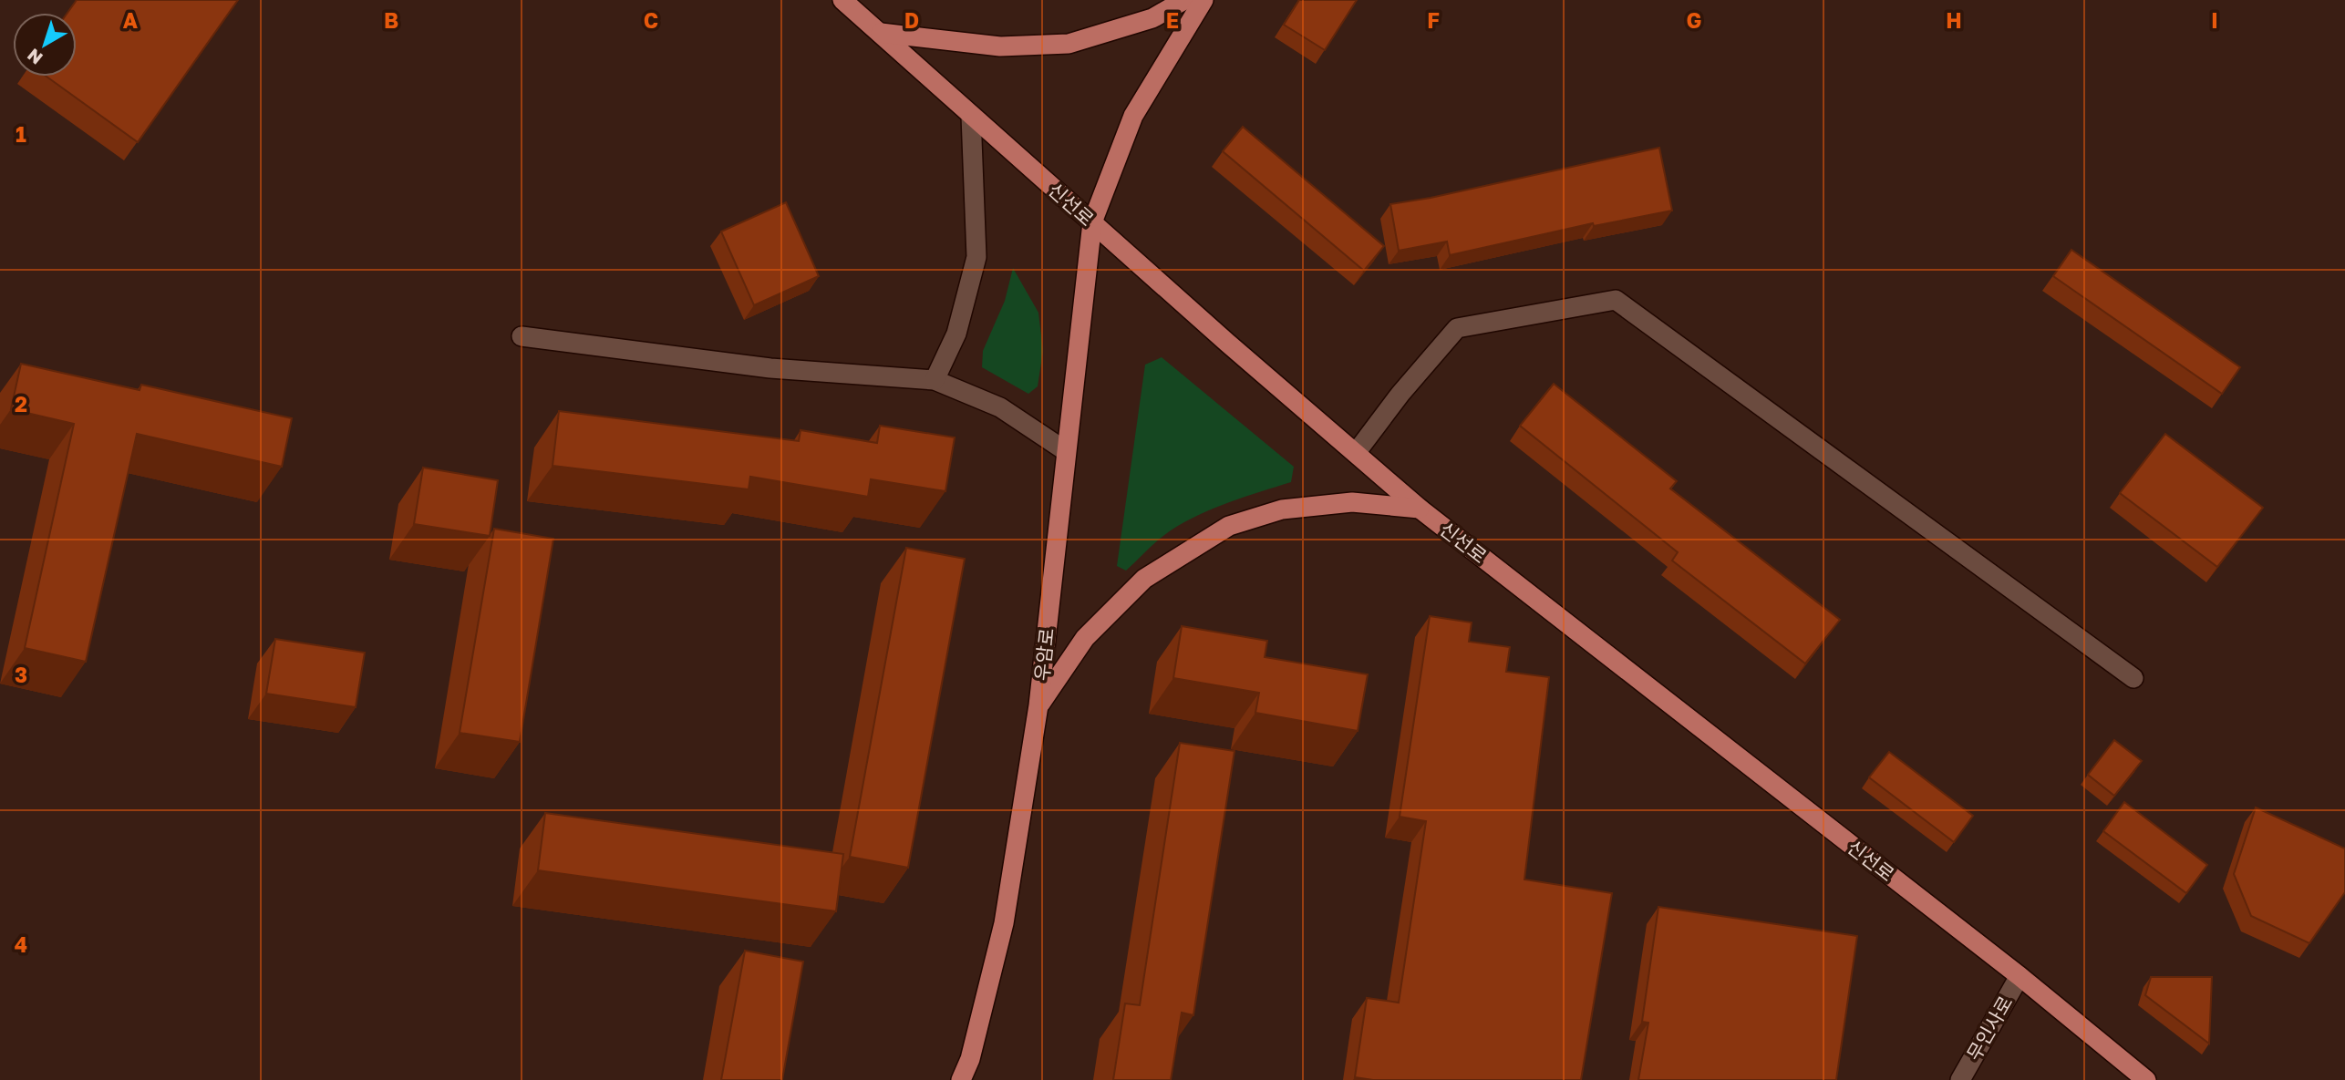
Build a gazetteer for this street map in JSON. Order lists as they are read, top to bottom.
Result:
{
  "streets": {
    "main road": ["신선로", "우암로"],
    "street": ["무인사로"]
  },
  "crossings": [
    ["신선로", "우암로"],
    ["신선로", "무인사로"]
  ],
  "north": "bottom left",
  "grid": {
    "columns": [
      "A",
      "B",
      "C",
      "D",
      "E",
      "F",
      "G",
      "H",
      "I"
    ],
    "rows": [
      "1",
      "2",
      "3",
      "4"
    ]
  }
}
